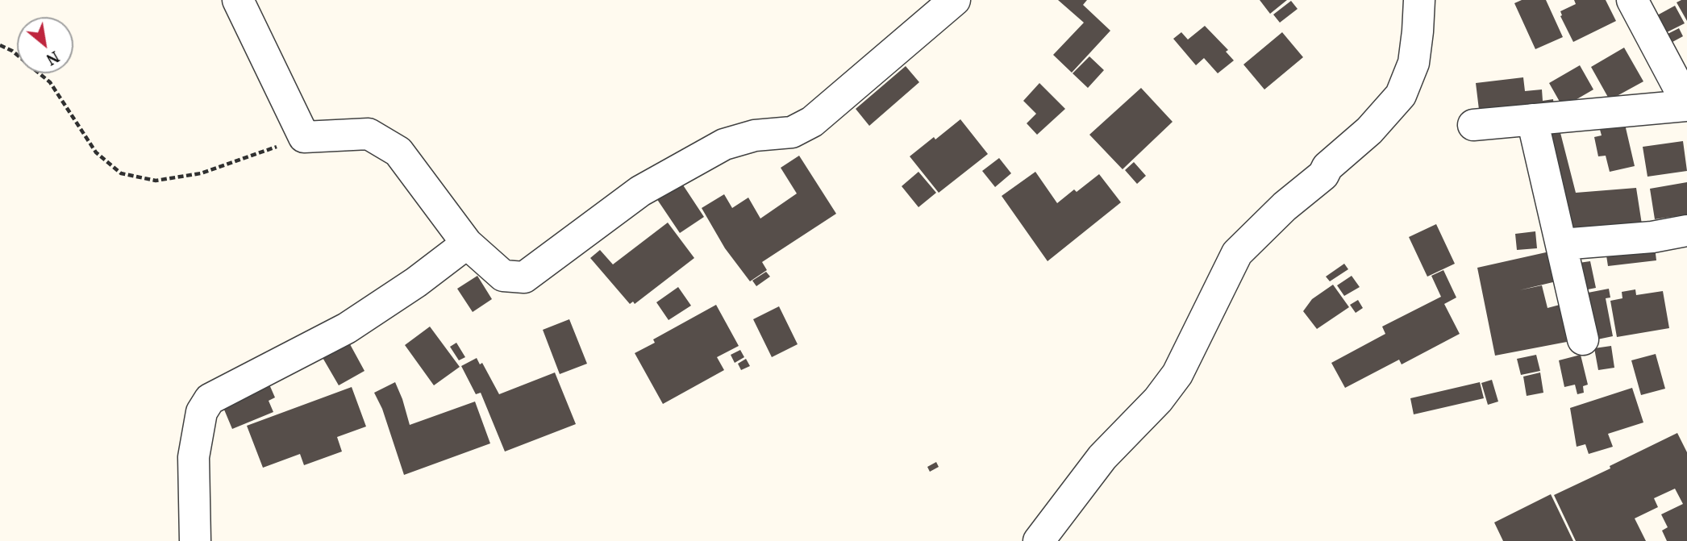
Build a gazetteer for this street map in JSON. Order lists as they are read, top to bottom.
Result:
{
  "north": "bottom right"
}
